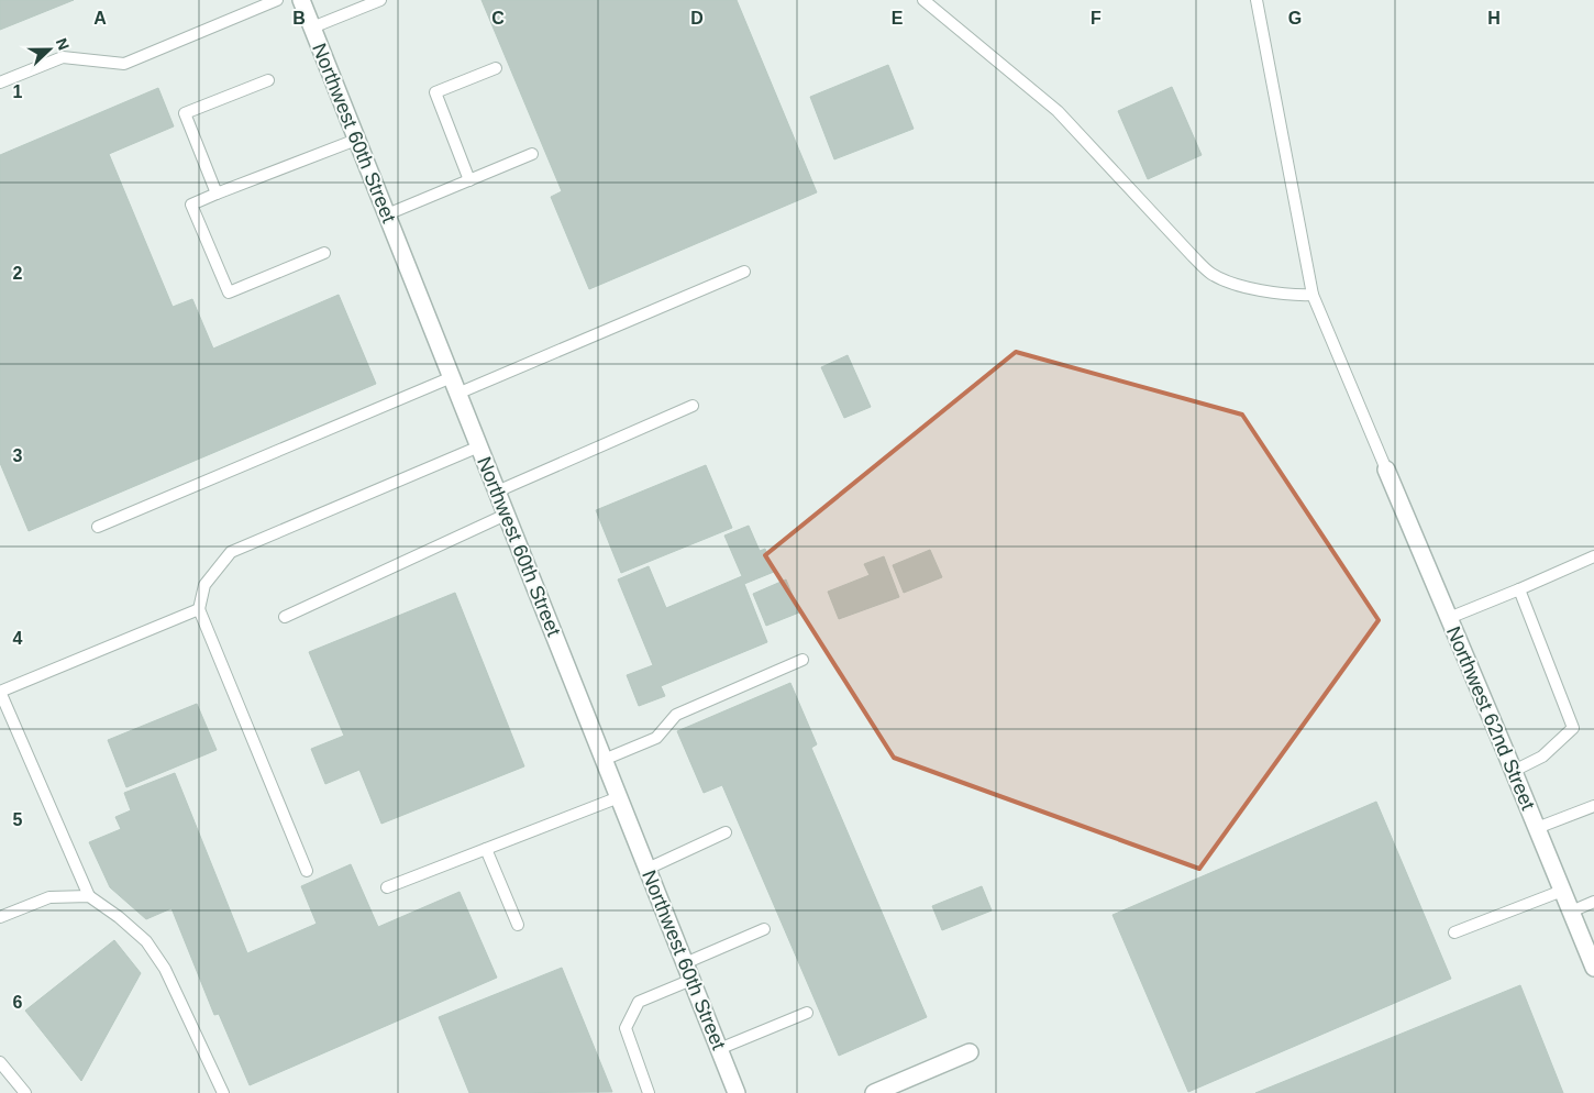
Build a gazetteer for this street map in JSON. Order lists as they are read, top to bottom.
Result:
{
  "streets": {
    "street": ["Northwest 60th Street", "Northwest 62nd Street"]
  },
  "north": "right",
  "grid": {
    "columns": [
      "A",
      "B",
      "C",
      "D",
      "E",
      "F",
      "G",
      "H"
    ],
    "rows": [
      "1",
      "2",
      "3",
      "4",
      "5",
      "6"
    ]
  }
}
